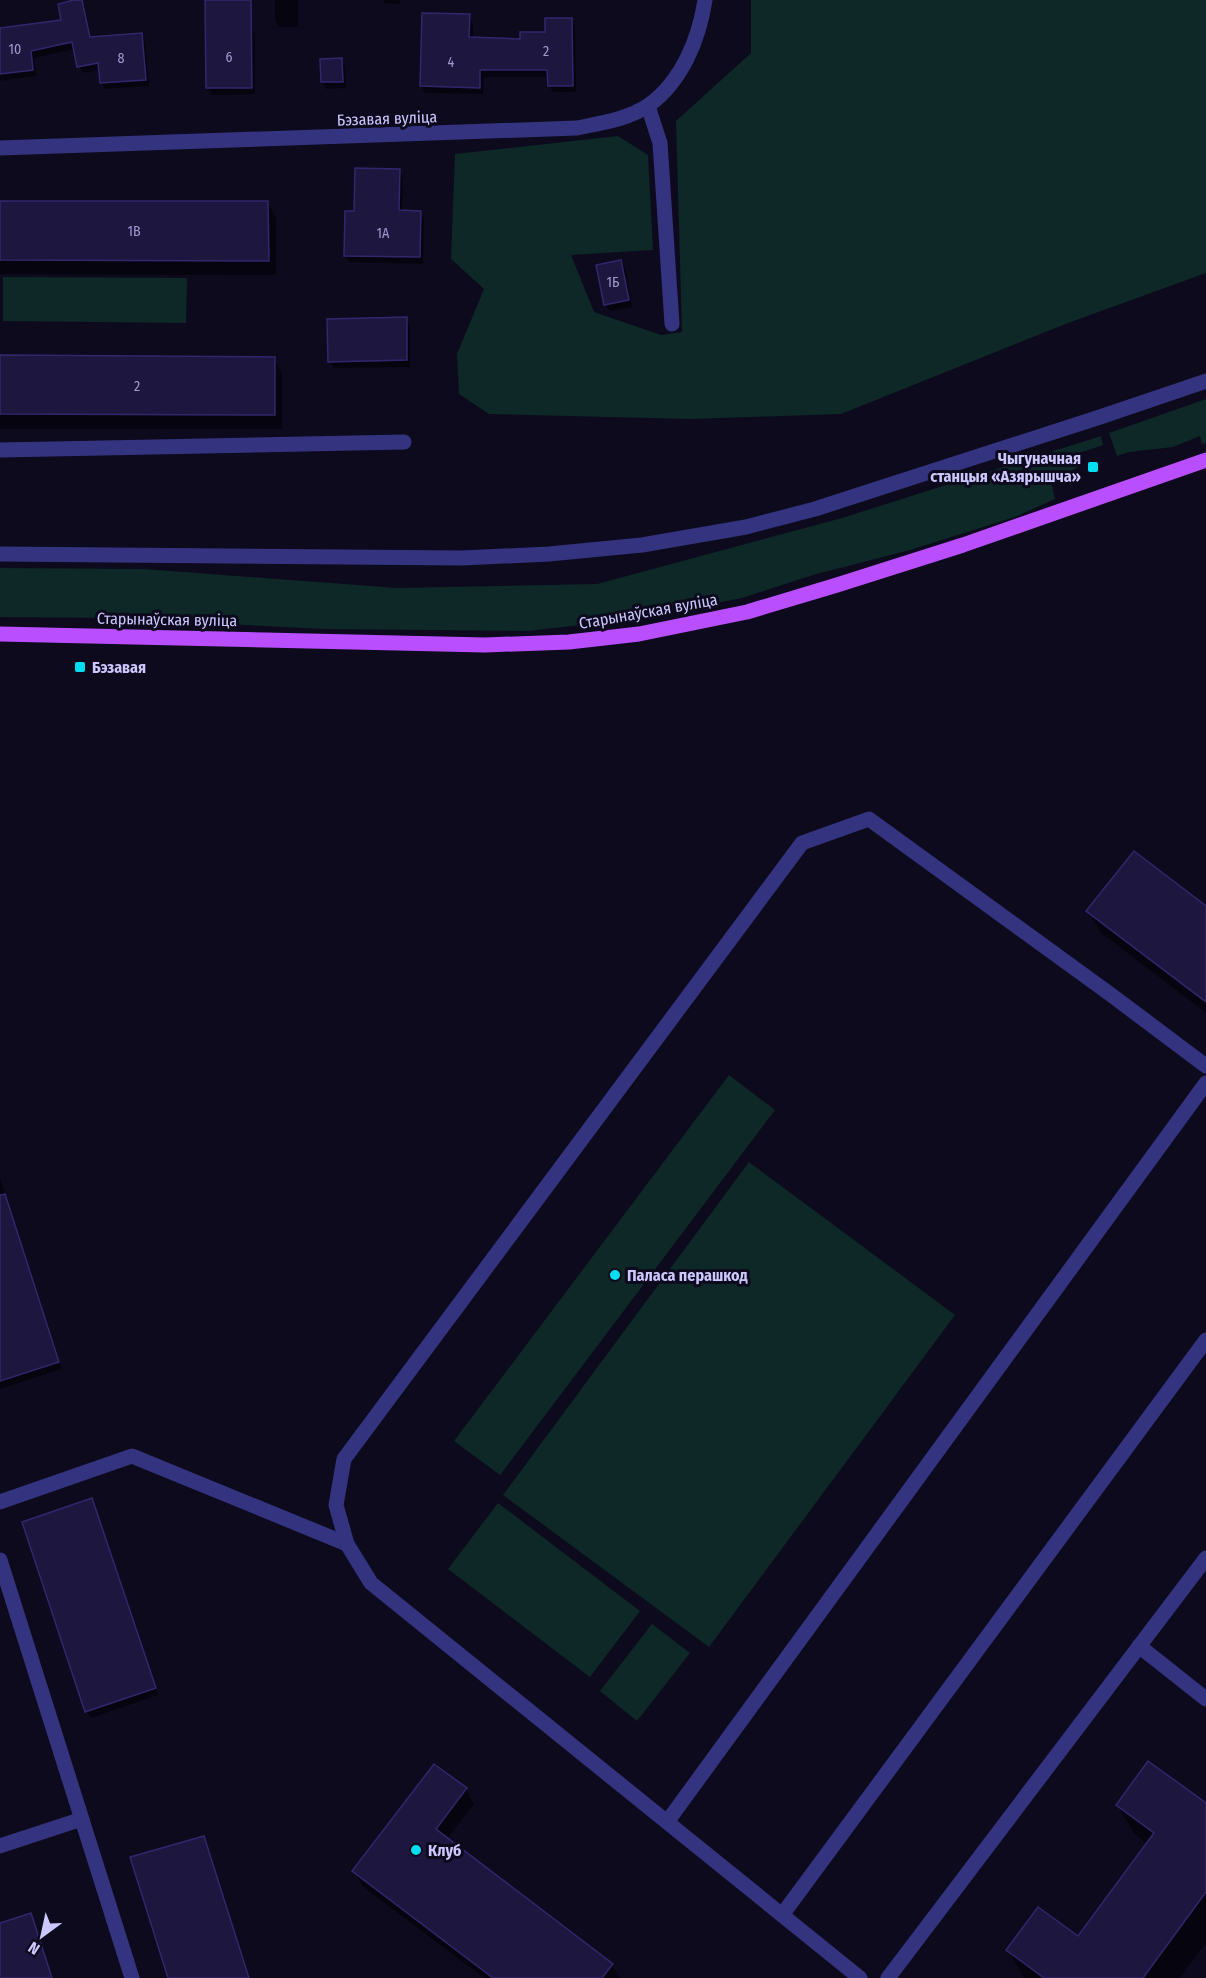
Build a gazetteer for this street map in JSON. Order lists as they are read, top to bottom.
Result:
{
  "streets": {
    "main road": ["Старынаўская вуліца"],
    "street": ["Бэзавая вуліца"]
  },
  "places": {
    "transit": ["Чыгуначная станцыя «Азярышча»", "Бэзавая"],
    "other": ["Паласа перашкод", "Клуб"]
  },
  "house_numbers": [
    "10",
    "2",
    "6",
    "8",
    "4",
    "1В",
    "1А",
    "1Б",
    "2"
  ],
  "north": "bottom left"
}
